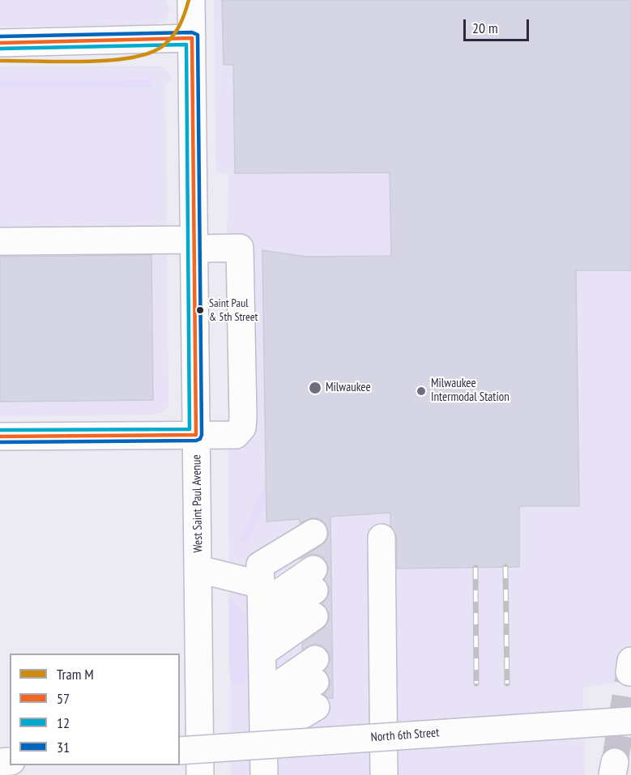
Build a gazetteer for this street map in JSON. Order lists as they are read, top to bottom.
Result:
{
  "streets": {
    "street": ["West Saint Paul Avenue", "North 6th Street"]
  },
  "places": ["Saint Paul & 5th Street", "Milwaukee", "Milwaukee Intermodal Station"],
  "lines": [
    "tram line M",
    "transit line 31",
    "transit line 57",
    "transit line 12"
  ],
  "legend": [
    "Tram M",
    "57",
    "12",
    "31"
  ],
  "scale_bar": "20 m"
}
